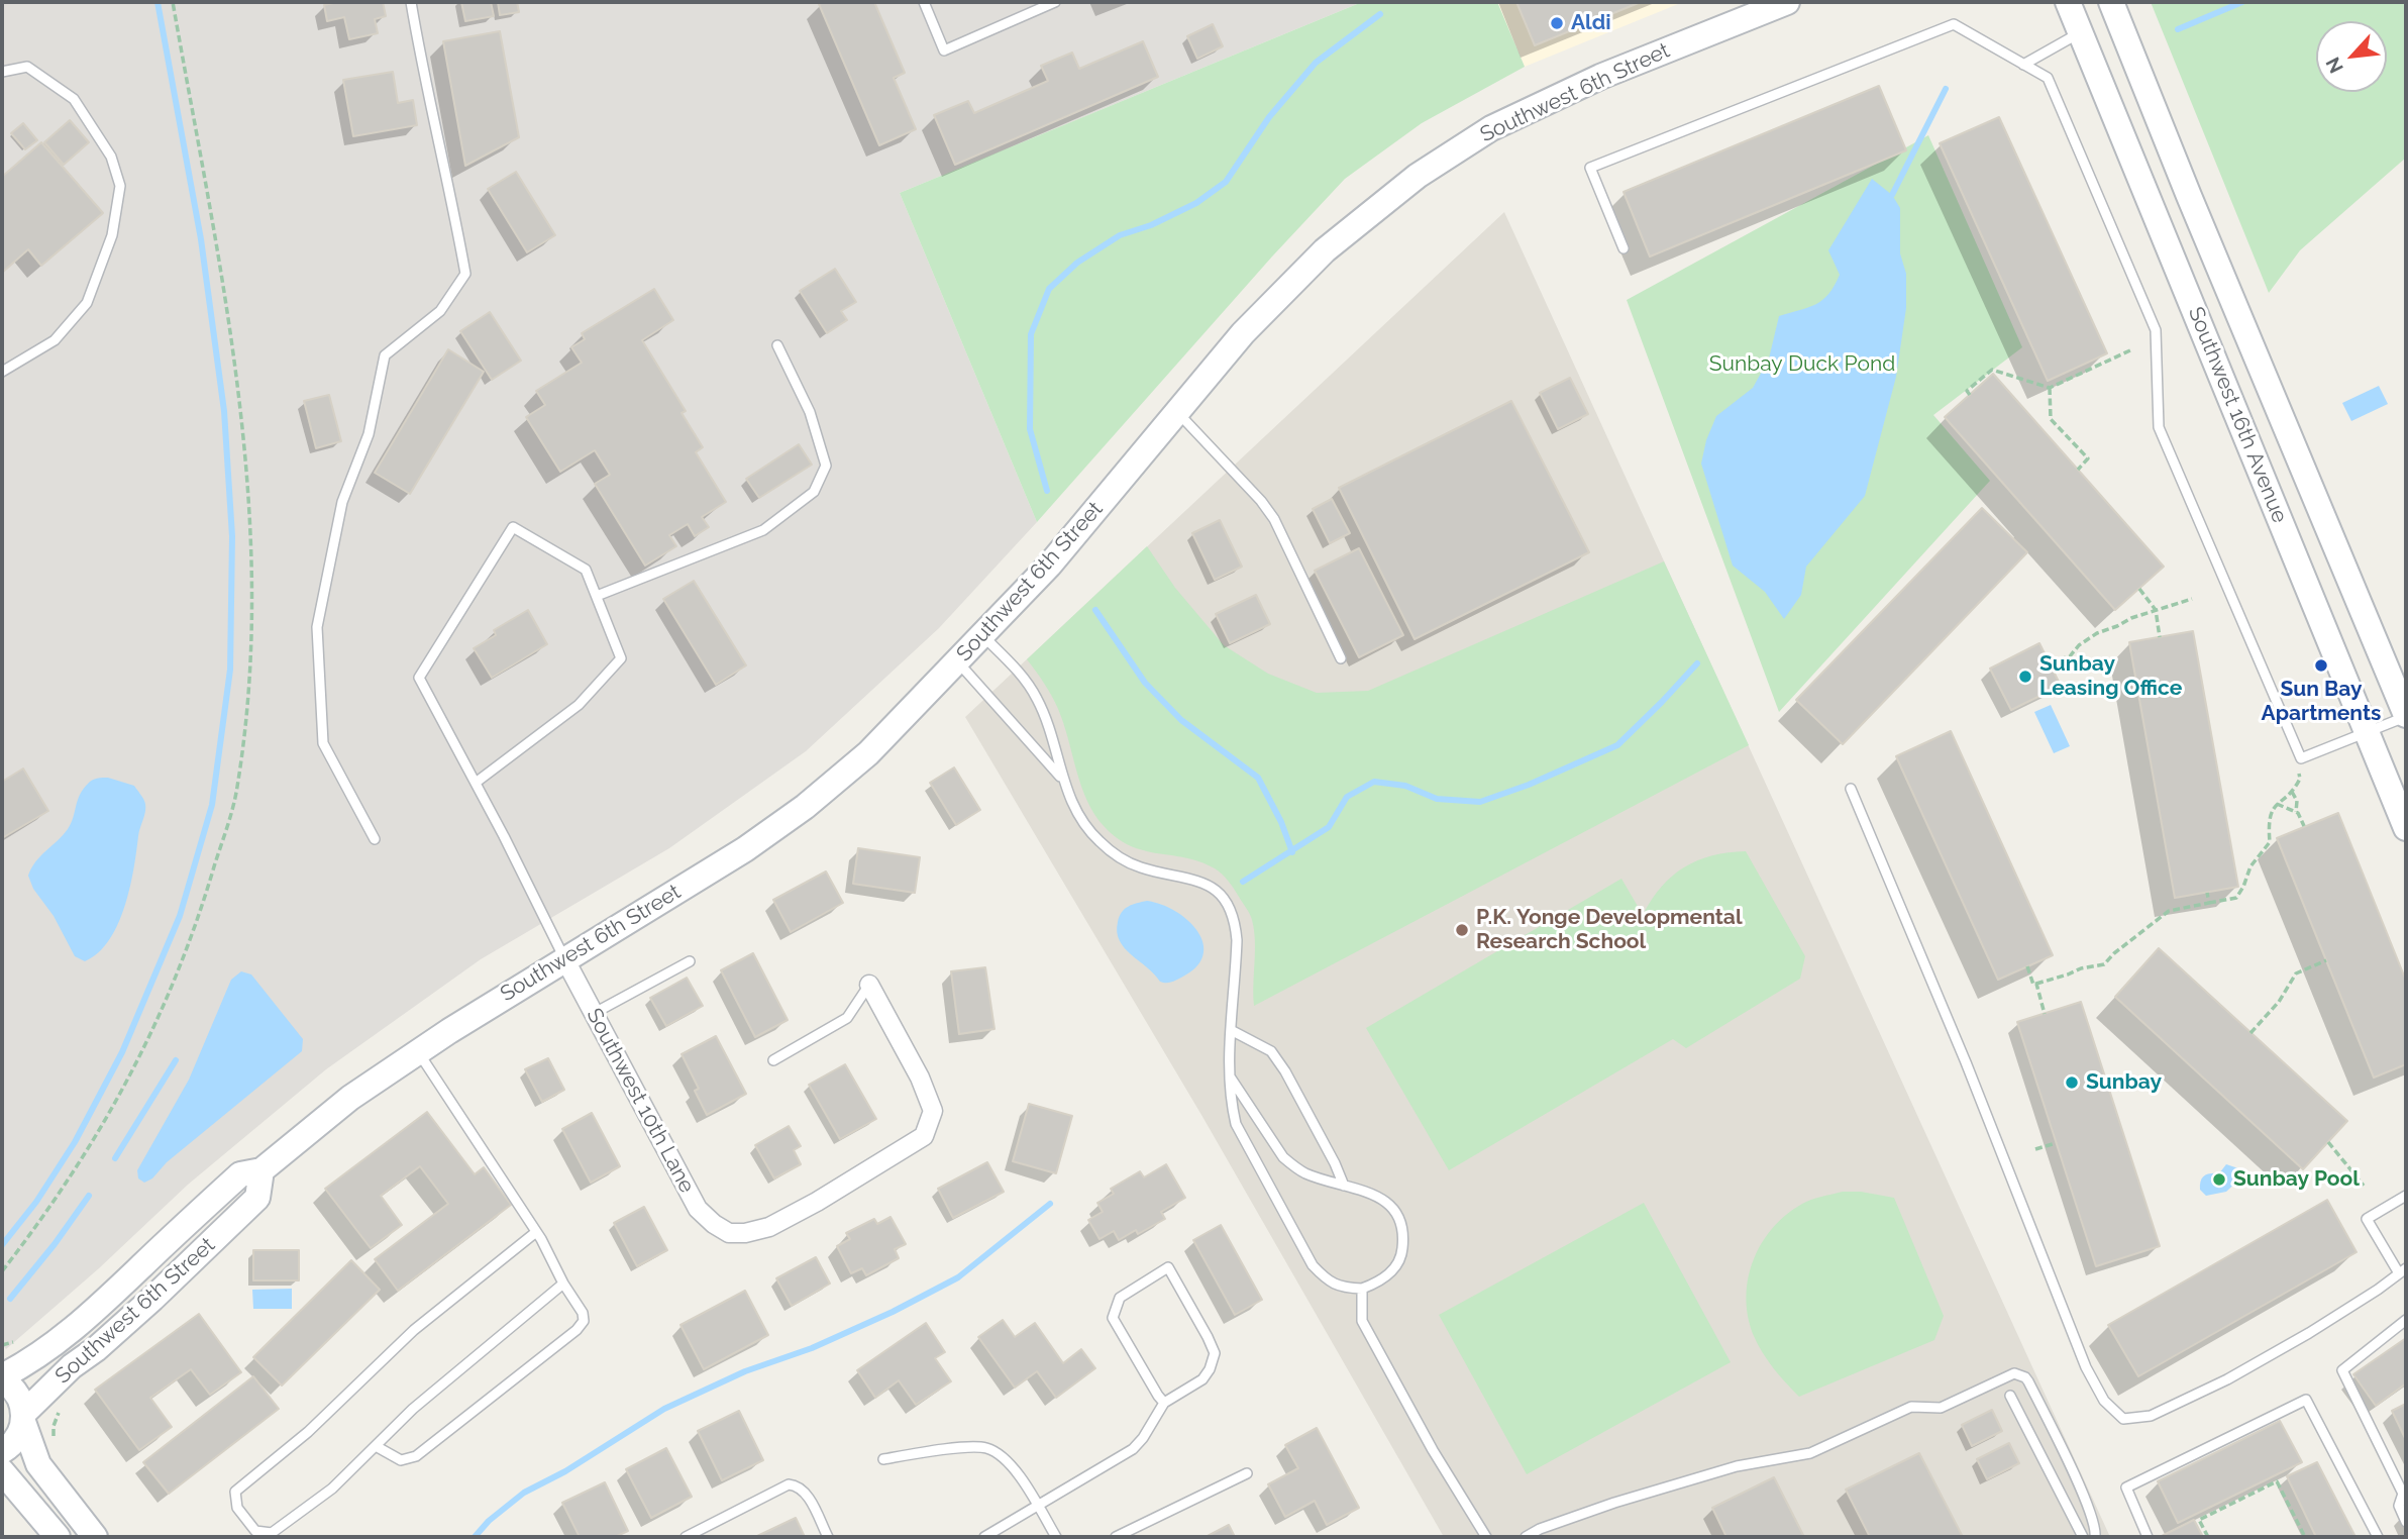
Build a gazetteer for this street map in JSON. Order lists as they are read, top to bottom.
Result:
{
  "streets": {
    "street": ["Southwest 6th Street", "Southwest 16th Avenue", "Southwest 10th Lane"]
  },
  "crossings": [
    ["Southwest 6th Street", "Southwest 10th Lane"]
  ],
  "parks": ["Sunbay Duck Pond"],
  "places": [
    "Aldi",
    "Sun Bay Apartments",
    "Sunbay Leasing Office",
    "P.K. Yonge Developmental Research School",
    "Sunbay",
    "Sunbay Pool"
  ],
  "north": "bottom left"
}
